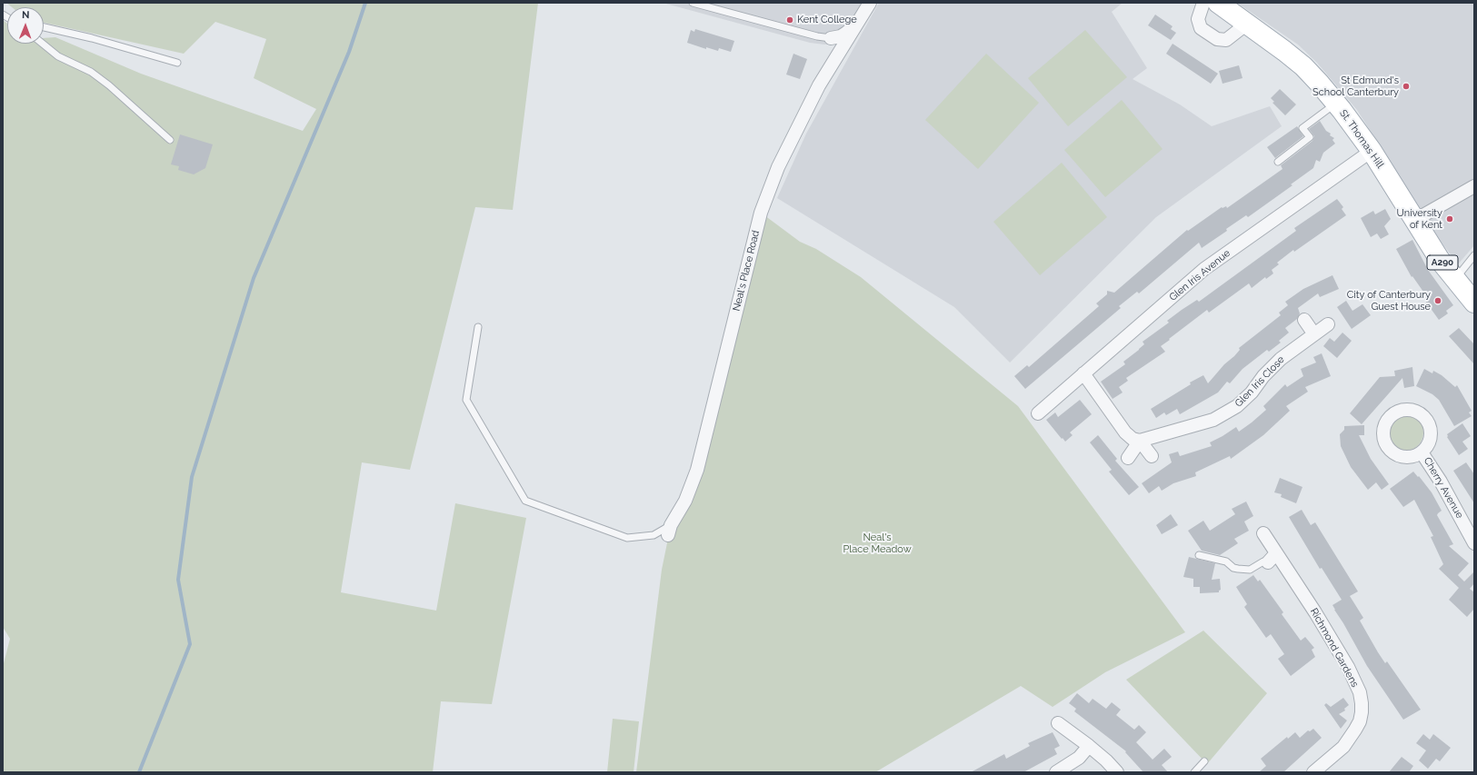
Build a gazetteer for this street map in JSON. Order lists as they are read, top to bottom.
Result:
{
  "streets": {
    "main road": ["St. Thomas Hill", "A290"],
    "street": [
      "Neal's Place Road",
      "Glen Iris Avenue",
      "Glen Iris Close",
      "Cherry Avenue",
      "Richmond Gardens"
    ]
  },
  "crossings": [
    ["St. Thomas Hill", "Glen Iris Avenue"]
  ],
  "parks": ["Neal's Place Meadow"],
  "places": [
    "Kent College",
    "St Edmund's School Canterbury",
    "University of Kent",
    "City of Canterbury Guest House"
  ],
  "north": "top"
}
